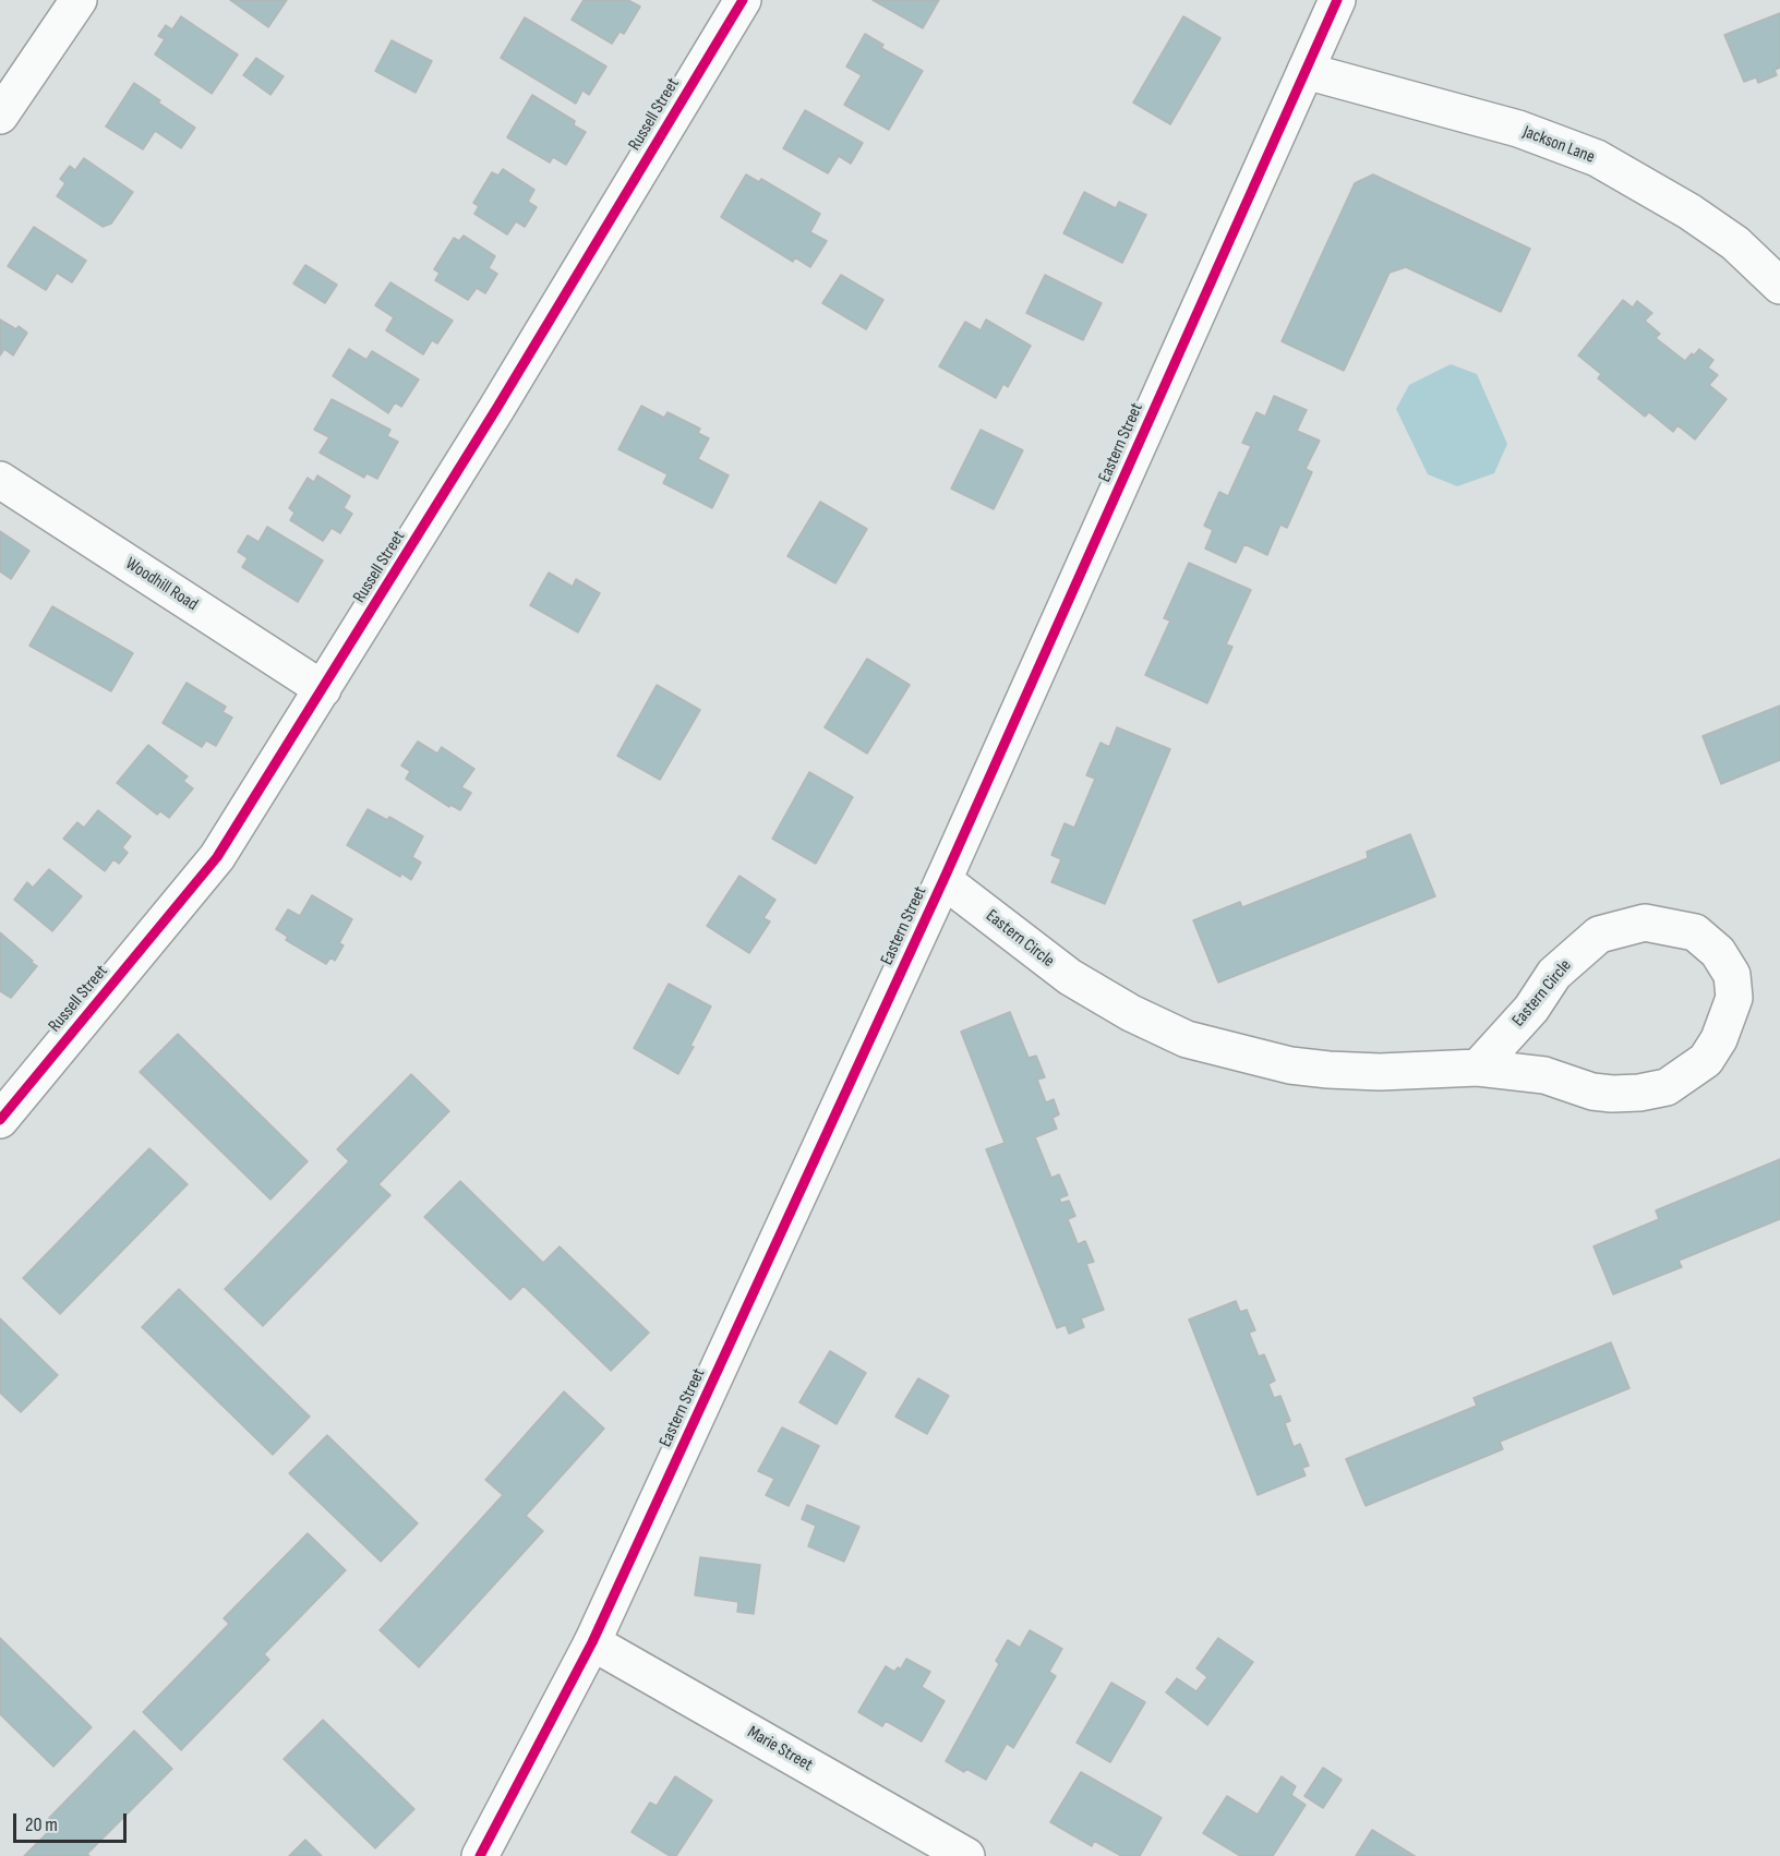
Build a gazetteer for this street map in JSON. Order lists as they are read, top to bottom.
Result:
{
  "streets": {
    "street": [
      "Russell Street",
      "Jackson Lane",
      "Eastern Street",
      "Woodhill Road",
      "Eastern Circle",
      "Marie Street"
    ]
  },
  "crossings": [
    ["Russell Street", "Woodhill Road"],
    ["Jackson Lane", "Eastern Street"],
    ["Eastern Street", "Eastern Circle"],
    ["Eastern Street", "Marie Street"]
  ],
  "scale_bar": "20 m"
}
